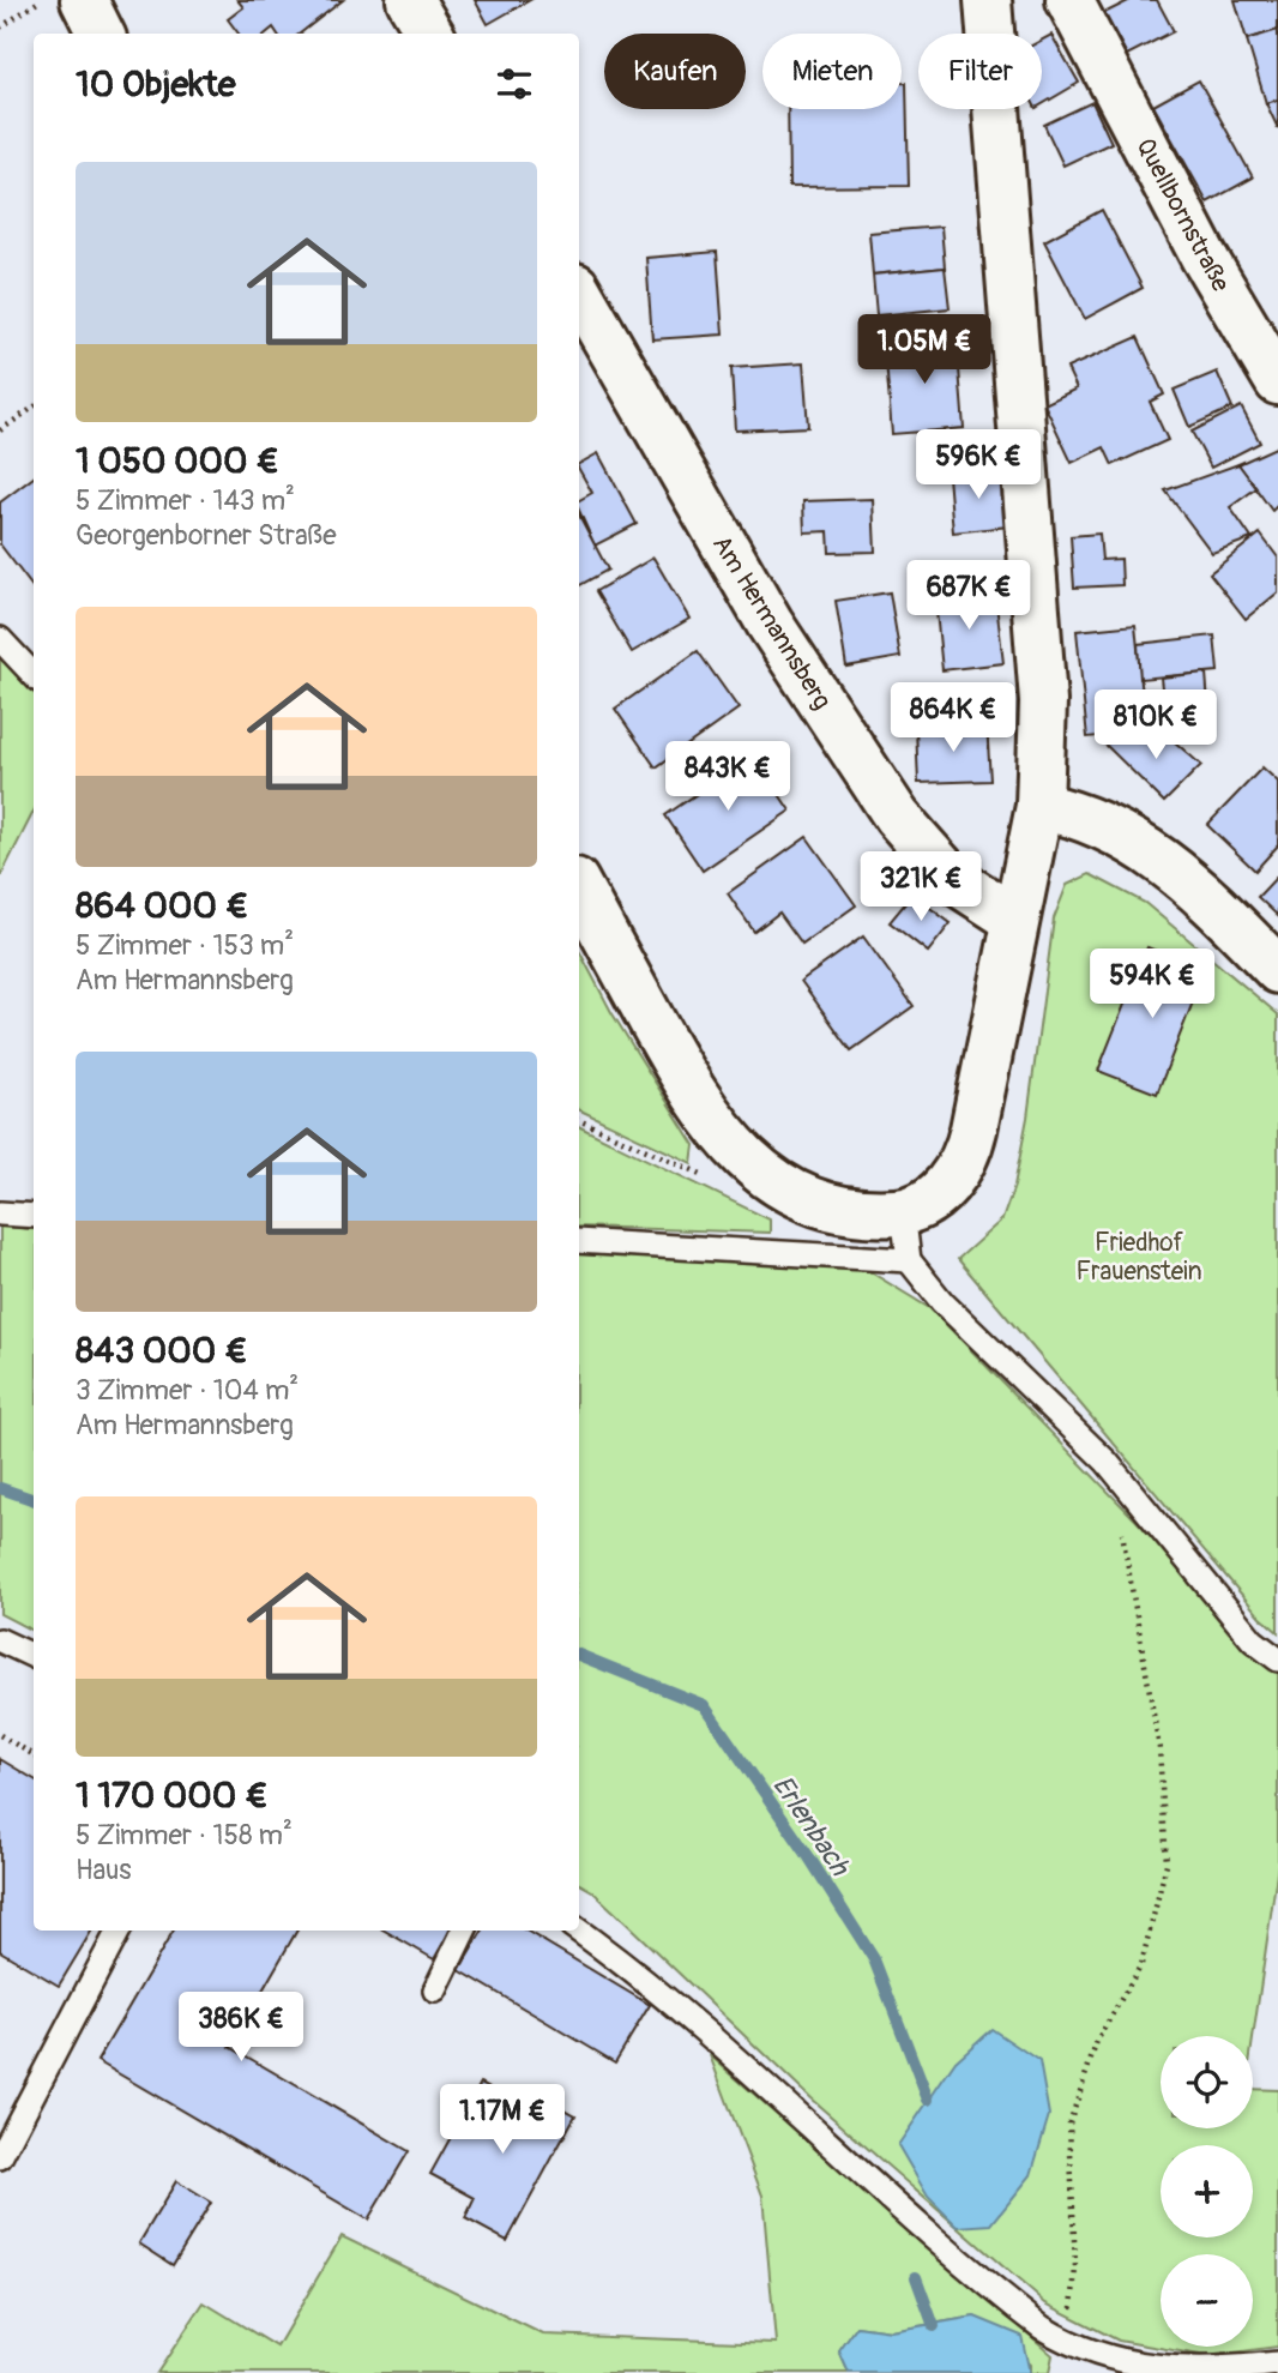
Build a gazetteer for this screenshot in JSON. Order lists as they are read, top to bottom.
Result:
{
  "streets": {
    "main road": ["Quellbornstraße", "Am Hermannsberg"]
  },
  "water": ["Erlenbach"],
  "parks": ["Friedhof Frauenstein"],
  "page": {
    "chip": ["Kaufen", "Mieten", "Filter"],
    "heading": "10 Objekte",
    "list": [
      {
        "name": "1 050 000 €",
        "note": "5 Zimmer · 143 m² · Georgenborner Straße"
      },
      {
        "name": "864 000 €",
        "note": "5 Zimmer · 153 m² · Am Hermannsberg"
      },
      {
        "name": "843 000 €",
        "note": "3 Zimmer · 104 m² · Am Hermannsberg"
      },
      {
        "name": "1 170 000 €",
        "note": "5 Zimmer · 158 m² · Haus"
      }
    ],
    "price": [
      "1.05M €",
      "596K €",
      "687K €",
      "864K €",
      "810K €",
      "843K €",
      "321K €",
      "594K €",
      "386K €",
      "1.17M €"
    ],
    "map_buttons": ["+", "−"]
  }
}
